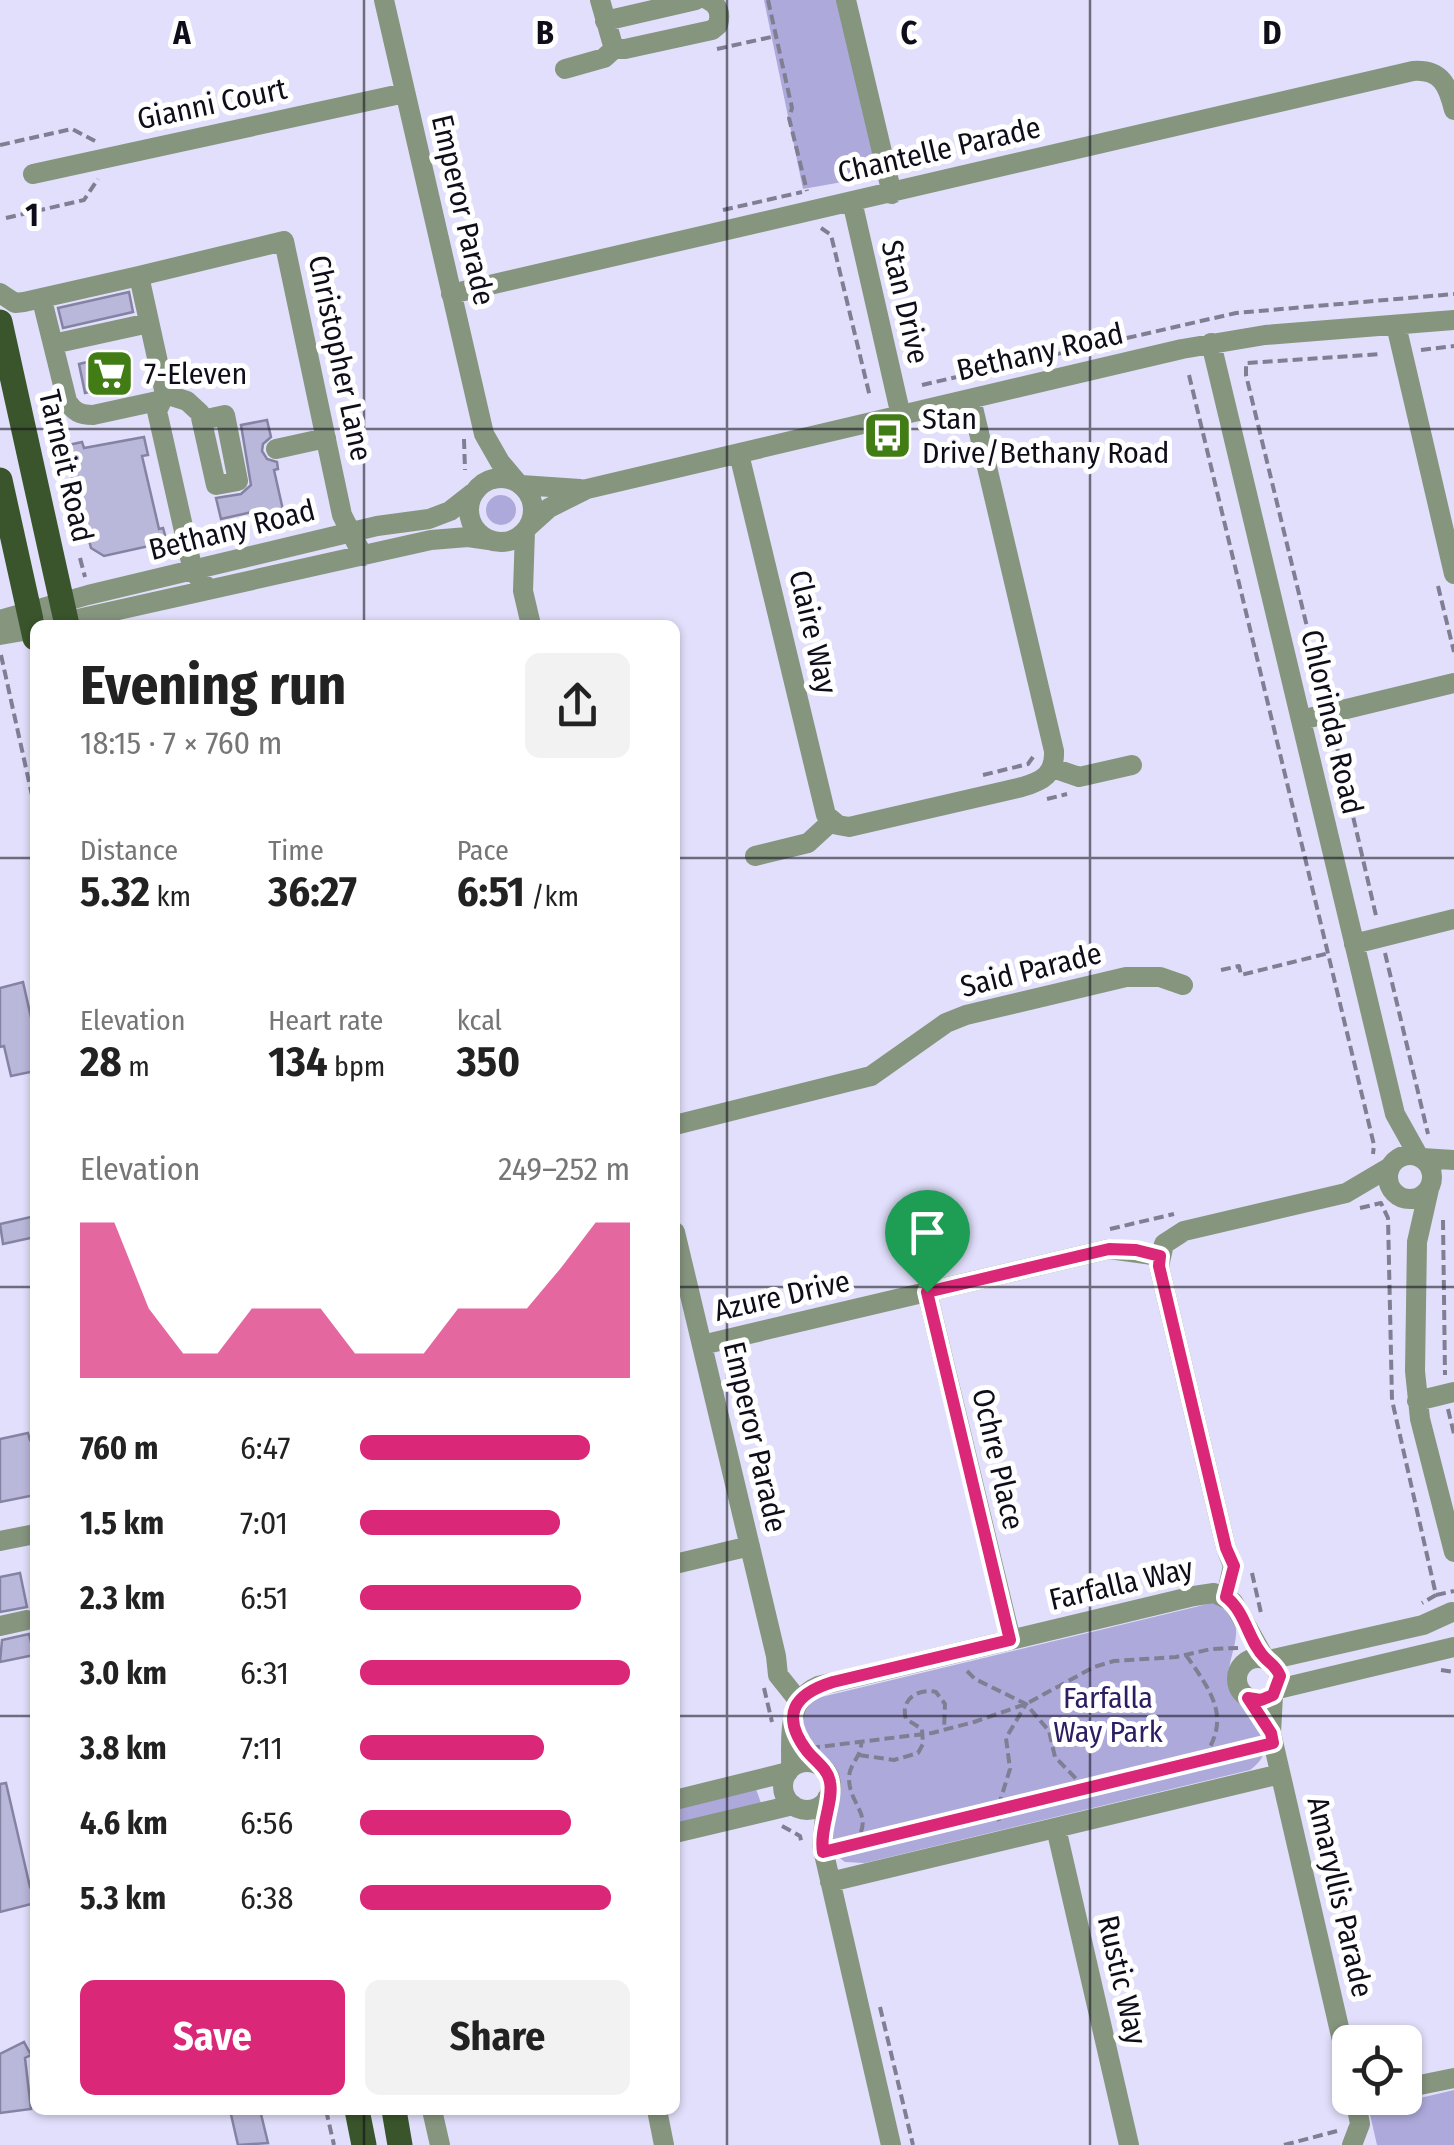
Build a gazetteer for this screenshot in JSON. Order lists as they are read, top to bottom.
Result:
{
  "streets": {
    "main road": ["Tarneit Road"],
    "street": [
      "Gianni Court",
      "Chantelle Parade",
      "Emperor Parade",
      "Stan Drive",
      "Bethany Road",
      "Christopher Lane",
      "Claire Way",
      "Chlorinda Road",
      "Said Parade",
      "Azure Drive",
      "Ochre Place",
      "Farfalla Way",
      "Amaryllis Parade",
      "Rustic Way"
    ]
  },
  "crossings": [
    ["Gianni Court", "Emperor Parade"],
    ["Chantelle Parade", "Emperor Parade"],
    ["Chantelle Parade", "Stan Drive"],
    ["Emperor Parade", "Bethany Road"],
    ["Emperor Parade", "Azure Drive"],
    ["Emperor Parade", "Farfalla Way"],
    ["Stan Drive", "Bethany Road"],
    ["Bethany Road", "Christopher Lane"],
    ["Bethany Road", "Claire Way"],
    ["Bethany Road", "Chlorinda Road"],
    ["Azure Drive", "Ochre Place"],
    ["Ochre Place", "Farfalla Way"]
  ],
  "parks": ["Farfalla Way Park"],
  "places": {
    "supermarket": ["7-Eleven"],
    "bus stop": ["Stan Drive/Bethany Road"]
  },
  "page": {
    "heading": ["Evening run", "18:15 · 7 × 760 m"],
    "stats": [
      ["Distance", "5.32 km"],
      ["Time", "36:27"],
      ["Pace", "6:51 /km"],
      ["Elevation", "28 m"],
      ["Heart rate", "134 bpm"],
      ["kcal", "350"]
    ],
    "chart": ["Elevation", "249–252 m"],
    "list": [
      {
        "name": "760 m",
        "note": "6:47"
      },
      {
        "name": "1.5 km",
        "note": "7:01"
      },
      {
        "name": "2.3 km",
        "note": "6:51"
      },
      {
        "name": "3.0 km",
        "note": "6:31"
      },
      {
        "name": "3.8 km",
        "note": "7:11"
      },
      {
        "name": "4.6 km",
        "note": "6:56"
      },
      {
        "name": "5.3 km",
        "note": "6:38"
      }
    ],
    "buttons": ["Save", "Share"]
  },
  "grid": {
    "columns": [
      "A",
      "B",
      "C",
      "D"
    ],
    "rows": ["1"]
  }
}
